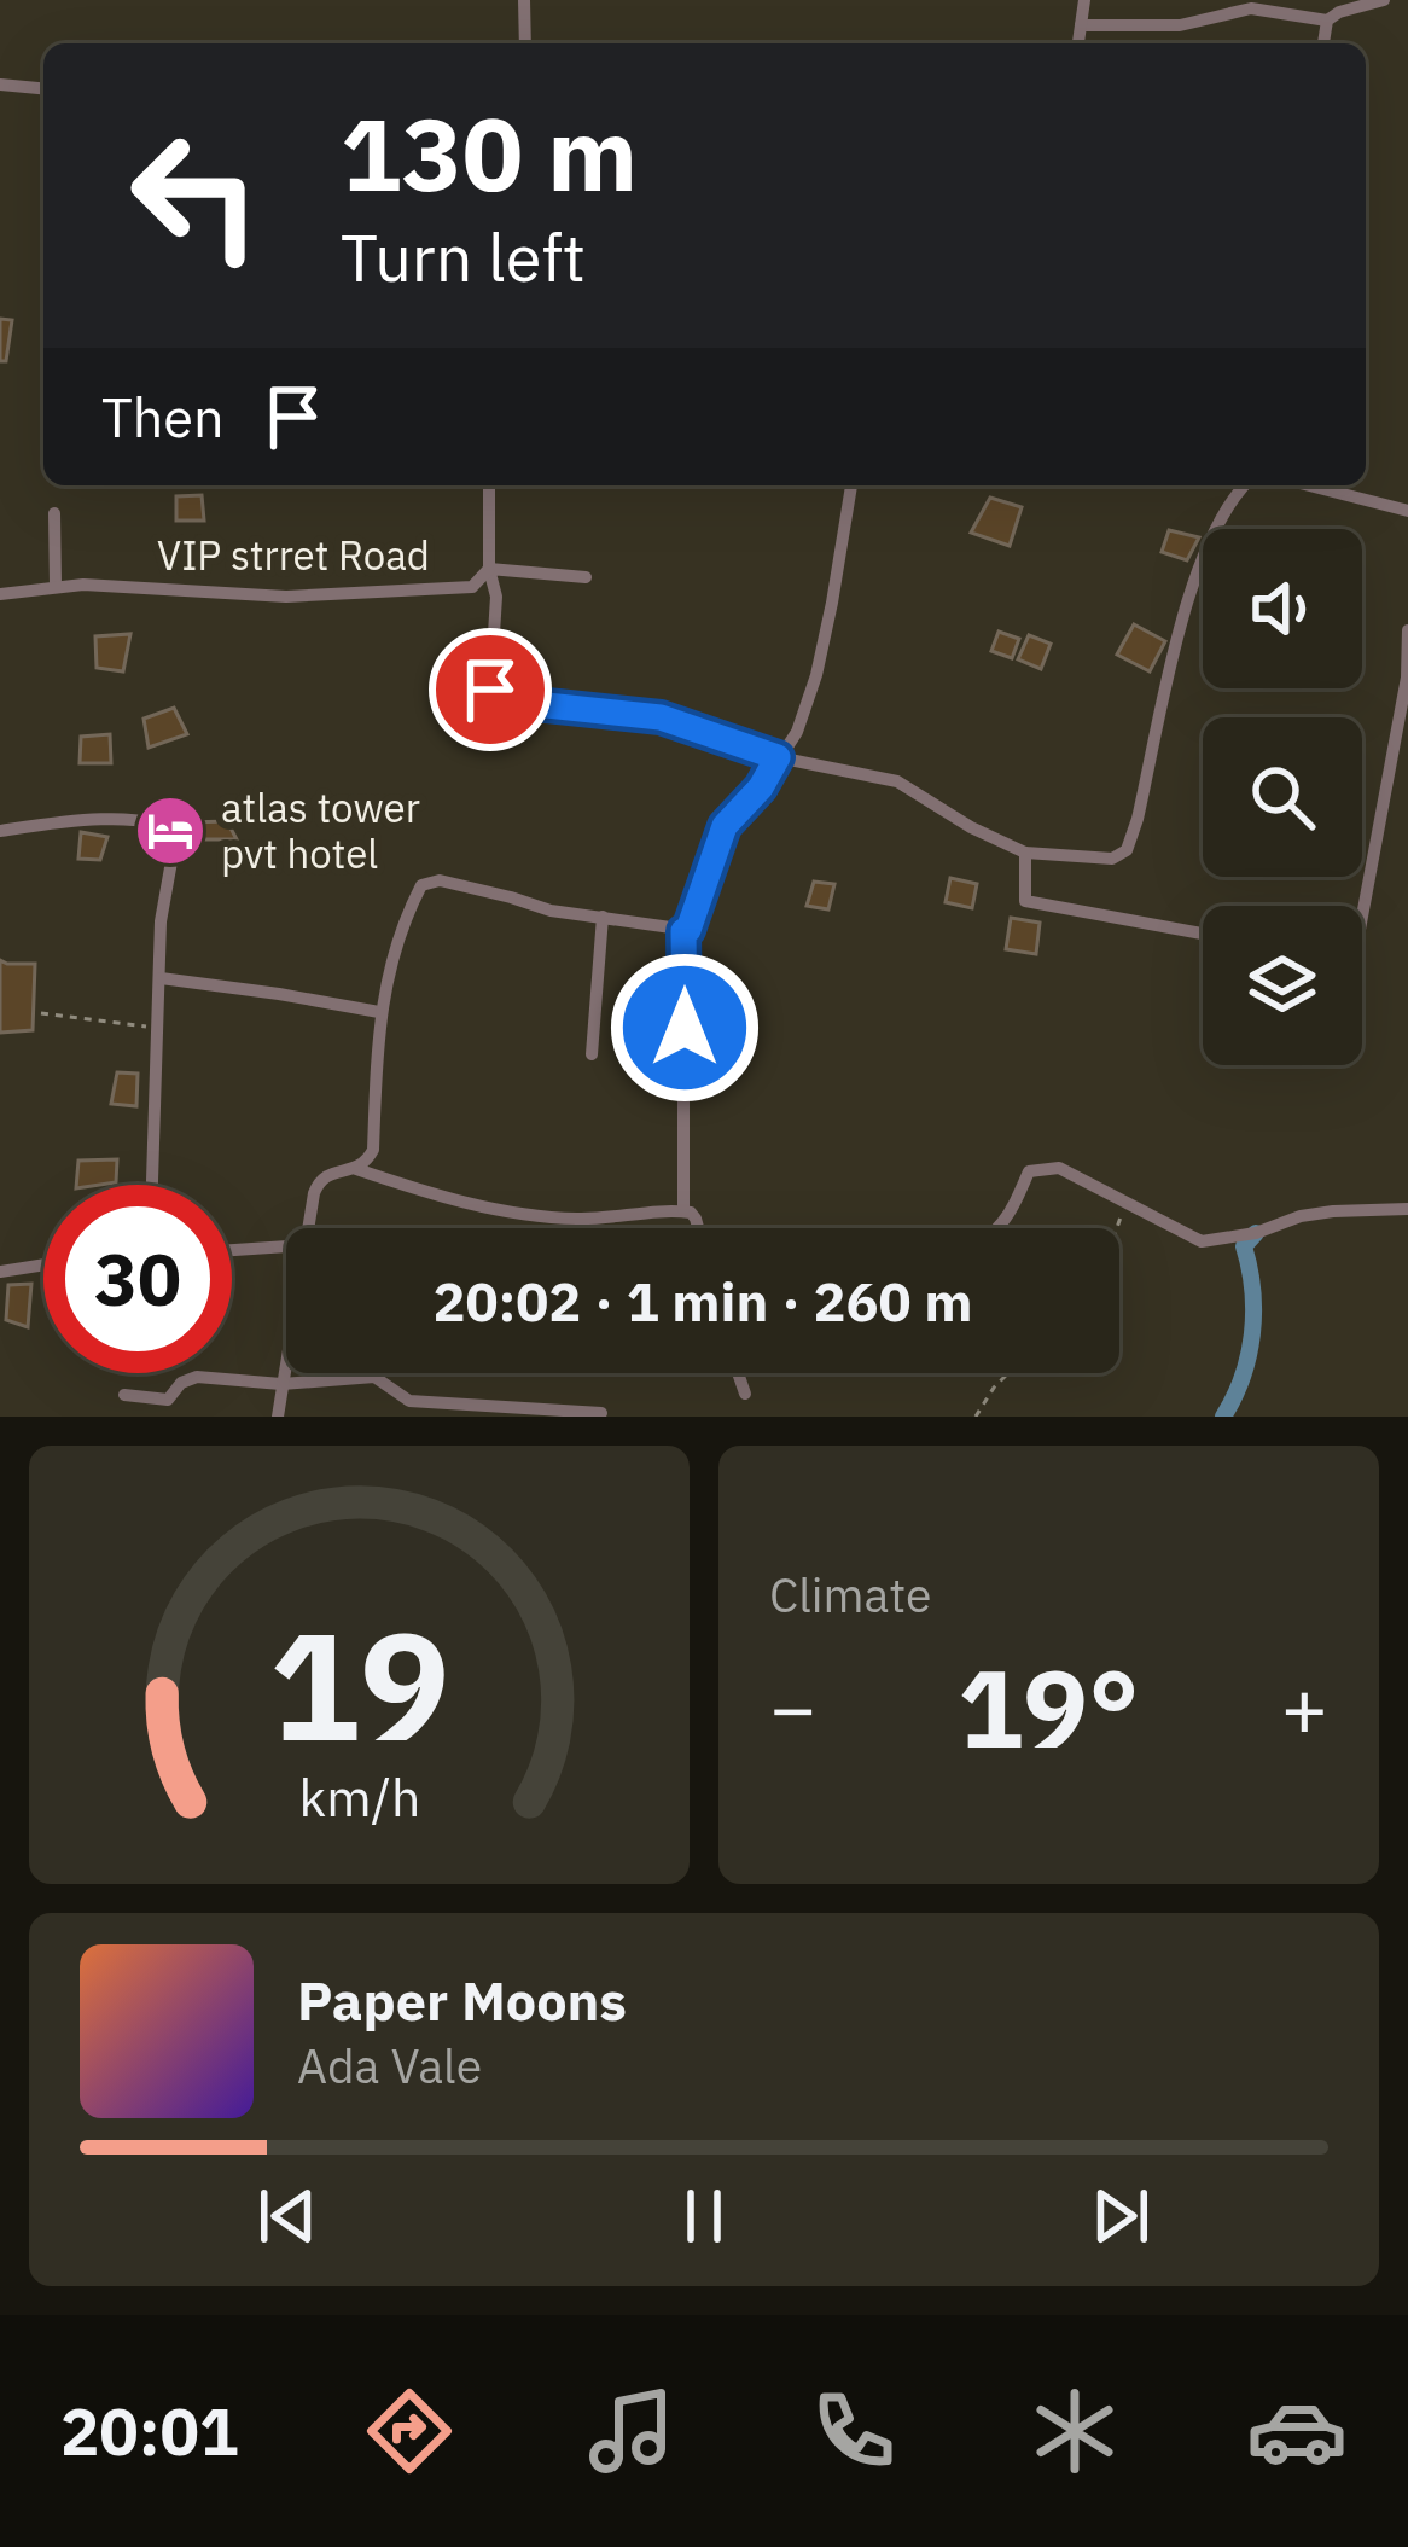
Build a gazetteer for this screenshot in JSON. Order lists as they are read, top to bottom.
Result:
{
  "streets": {
    "street": ["VIP strret Road"]
  },
  "places": {
    "hotel": ["atlas tower pvt hotel"]
  },
  "page": {
    "turn": ["130 m", "Turn left"],
    "then": "Then",
    "limit": "30",
    "trip": "20:02 · 1 min · 260 m",
    "tile": "Climate",
    "heat": ["−", "19°", "+"],
    "song": ["Paper Moons", "Ada Vale"],
    "tabs": "20:01",
    "gauge": ["19", "km/h"]
  }
}
